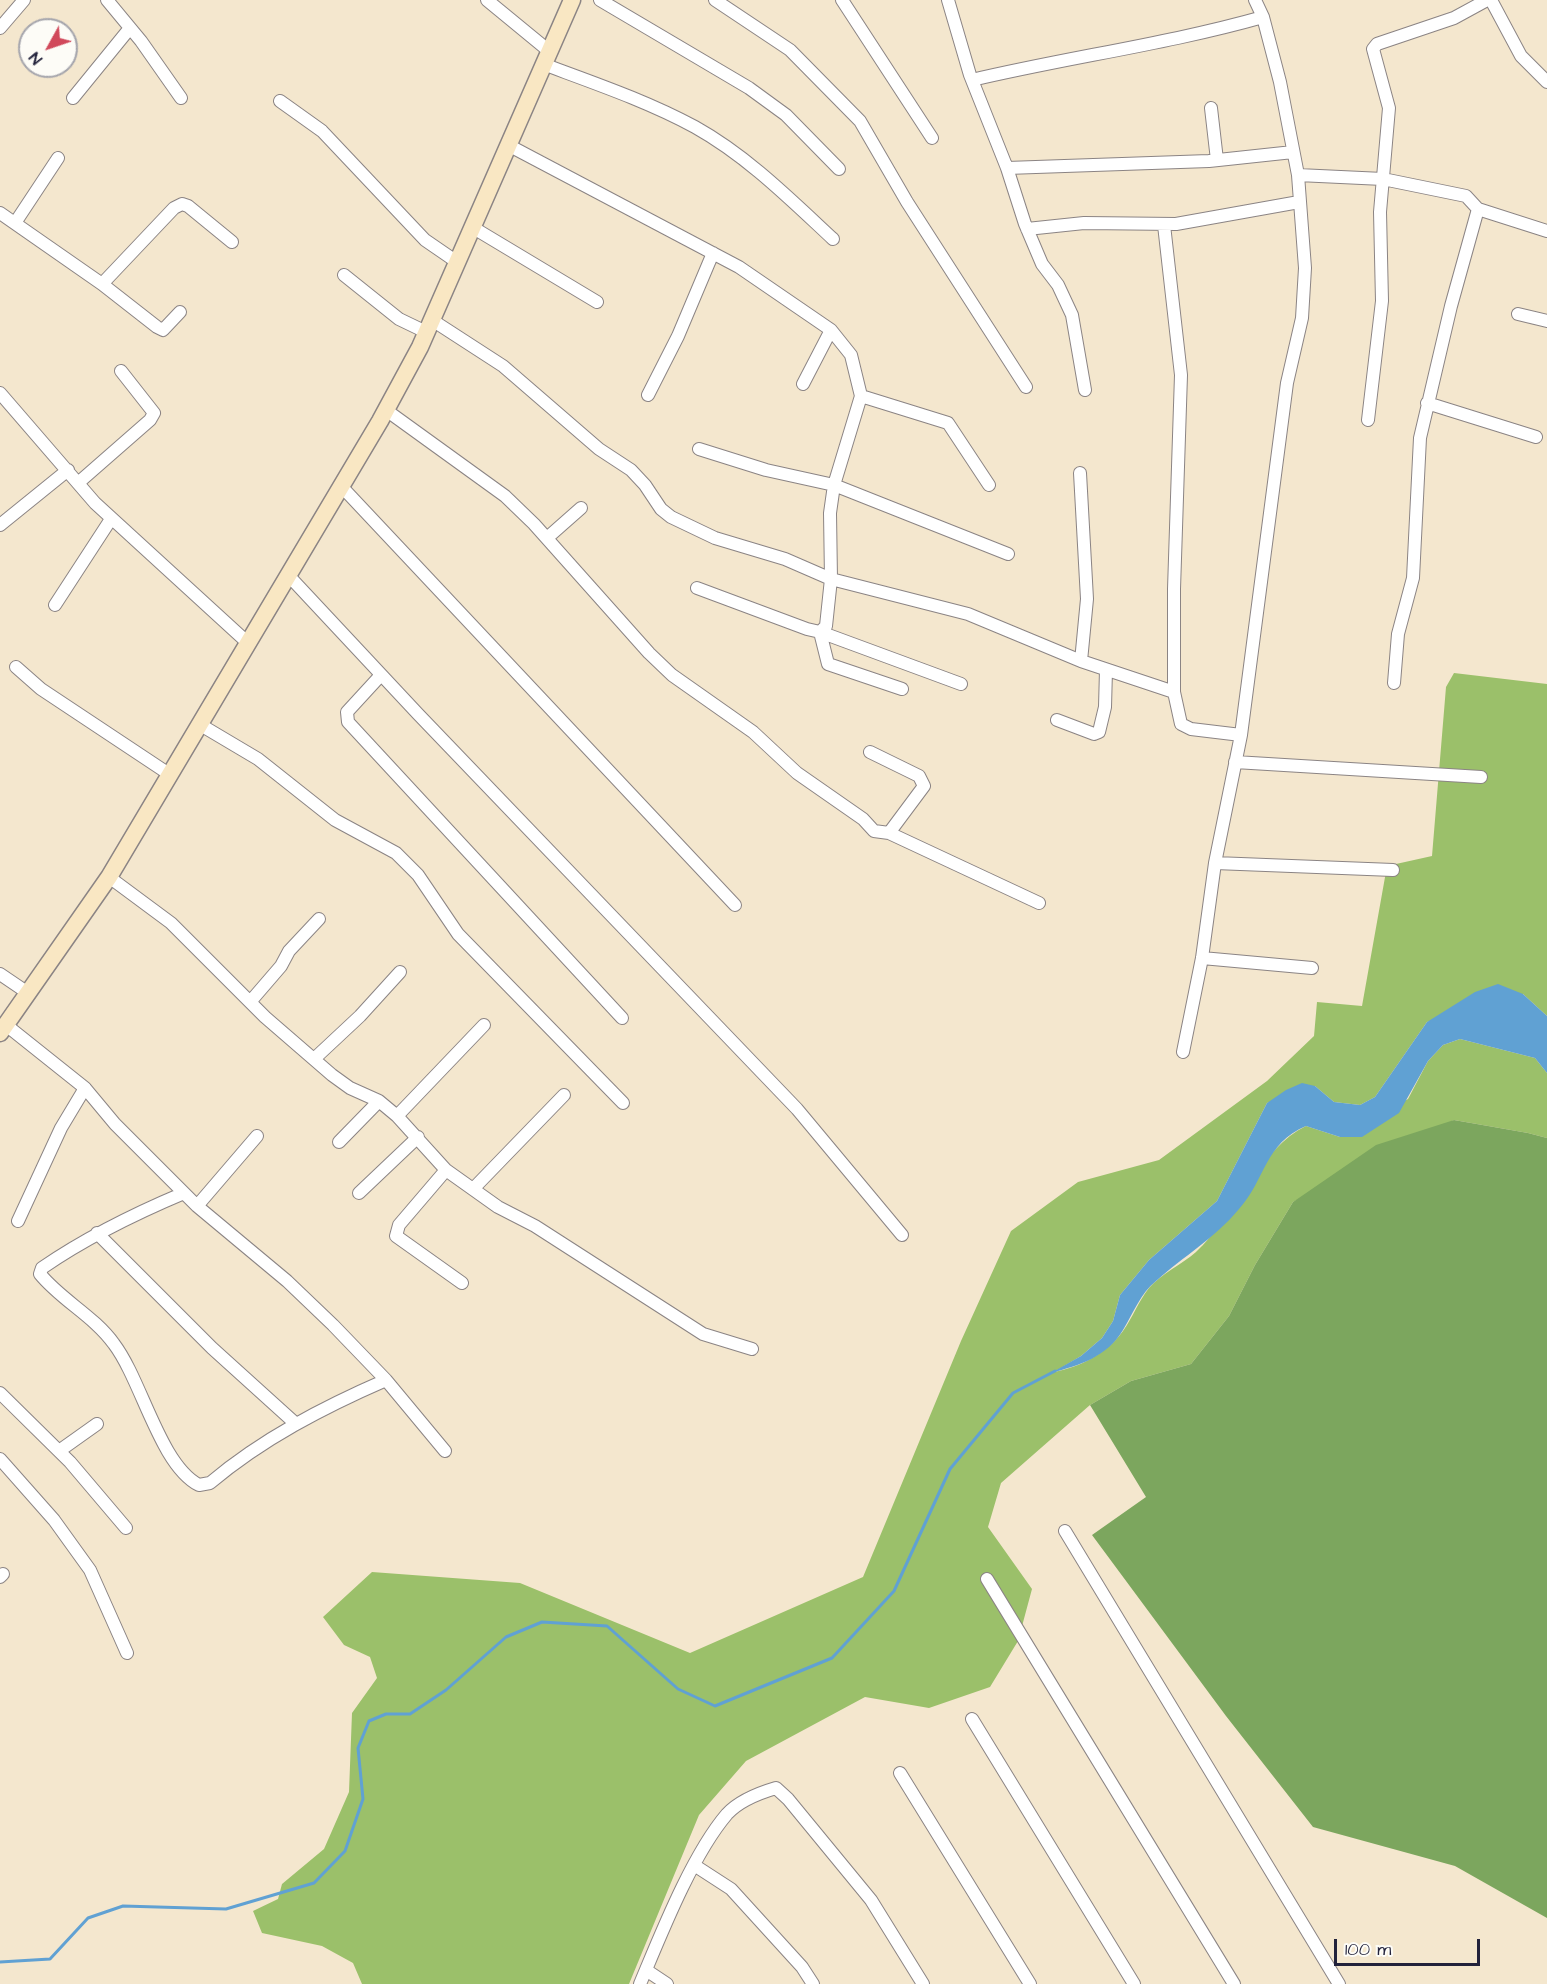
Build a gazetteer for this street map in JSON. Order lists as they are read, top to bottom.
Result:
{
  "scale_bar": "100 m",
  "north": "bottom left"
}
